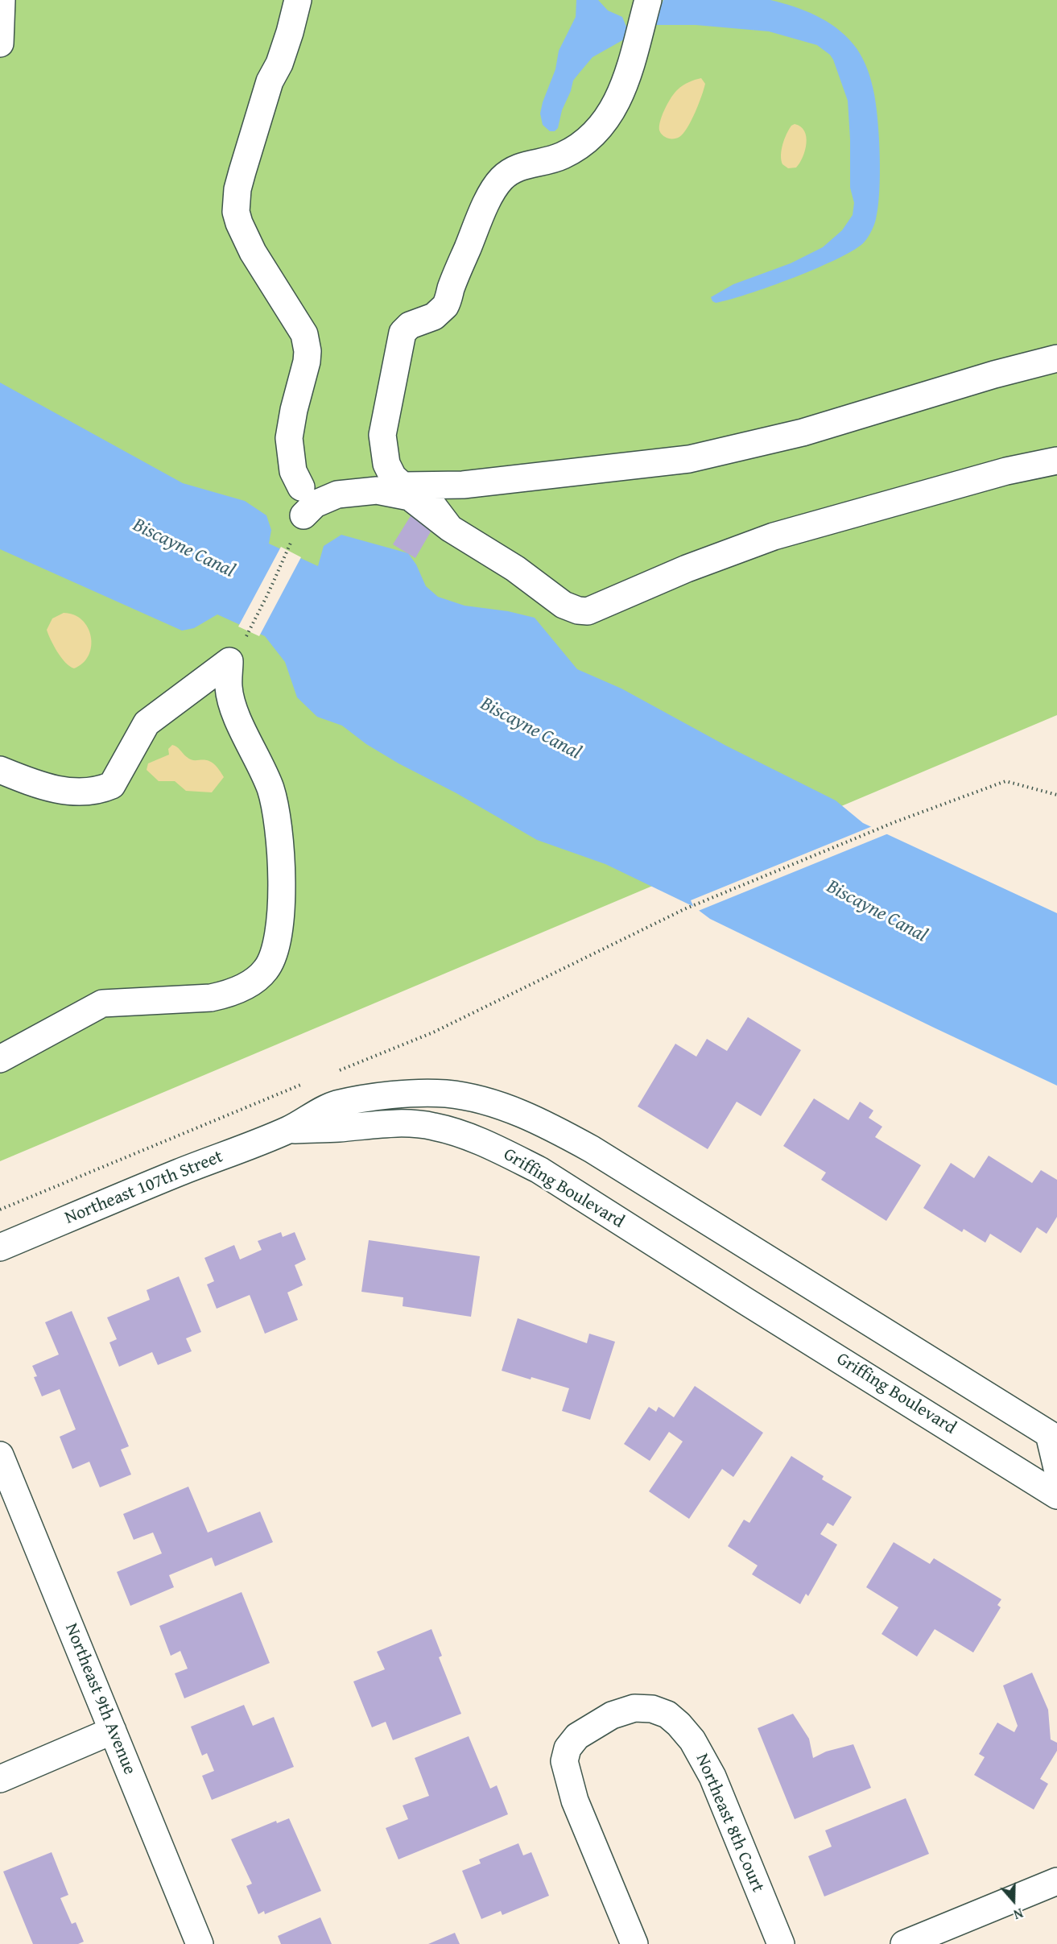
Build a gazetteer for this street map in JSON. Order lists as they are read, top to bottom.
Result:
{
  "streets": {
    "street": [
      "Northeast 107th Street",
      "Griffing Boulevard",
      "Northeast 9th Avenue",
      "Northeast 8th Court"
    ]
  },
  "crossings": [
    ["Northeast 107th Street", "Griffing Boulevard"]
  ],
  "water": ["Biscayne Canal"],
  "north": "bottom"
}
